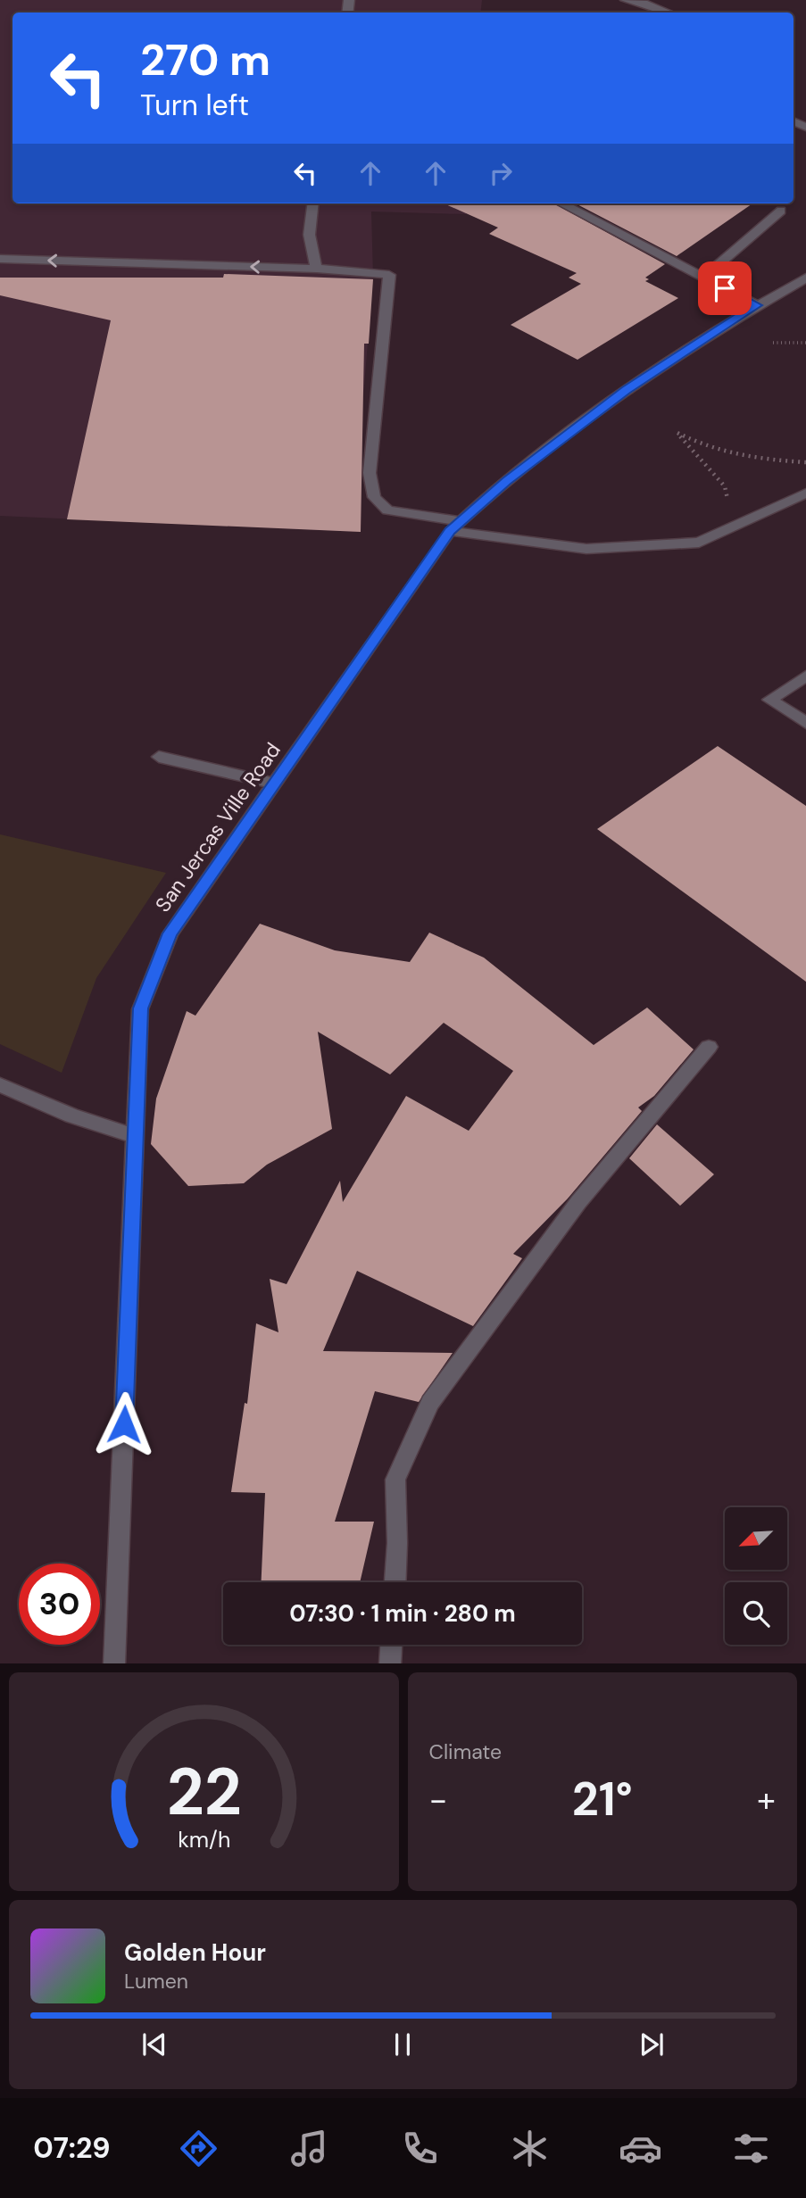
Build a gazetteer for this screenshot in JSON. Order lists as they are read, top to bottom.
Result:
{
  "streets": {
    "street": ["San Jercas Ville Road"]
  },
  "north": "bottom left",
  "page": {
    "turn": ["270 m", "Turn left"],
    "limit": "30",
    "trip": "07:30 · 1 min · 280 m",
    "tile": "Climate",
    "heat": ["−", "21°", "+"],
    "song": ["Golden Hour", "Lumen"],
    "tabs": "07:29",
    "gauge": ["22", "km/h"]
  }
}
